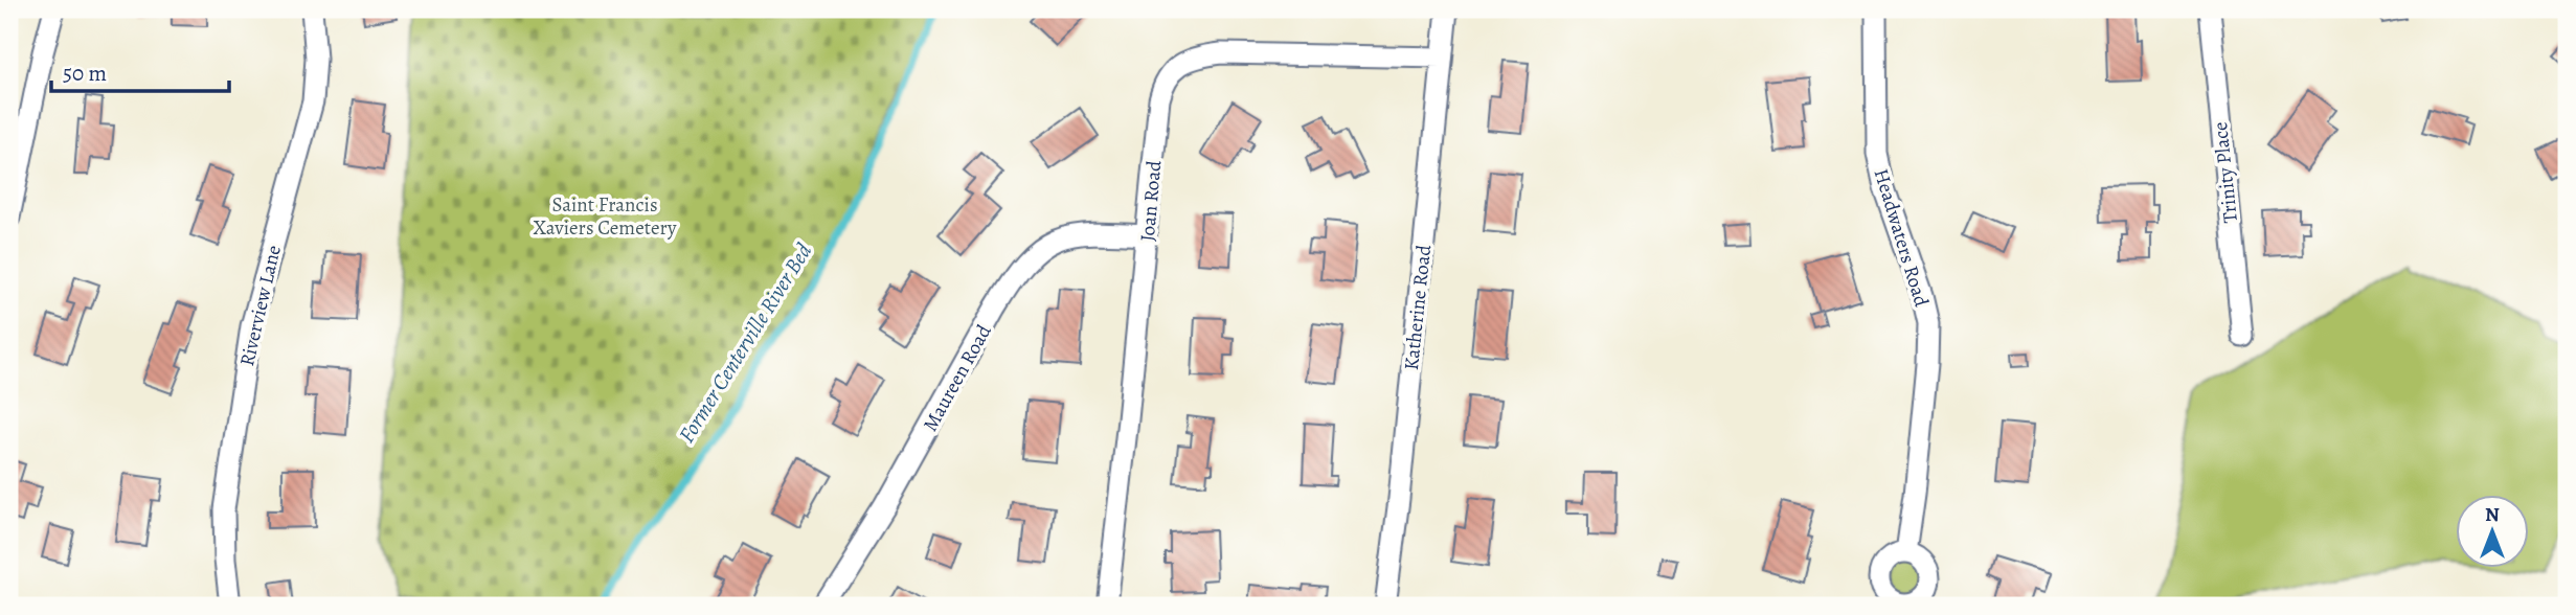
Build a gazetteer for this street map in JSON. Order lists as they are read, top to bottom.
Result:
{
  "streets": {
    "street": [
      "Trinity Place",
      "Joan Road",
      "Headwaters Road",
      "Riverview Lane",
      "Katherine Road",
      "Maureen Road"
    ]
  },
  "crossings": [
    ["Joan Road", "Katherine Road"],
    ["Joan Road", "Maureen Road"]
  ],
  "water": ["Former Centerville River Bed"],
  "parks": ["Saint Francis Xaviers Cemetery"],
  "scale_bar": "50 m",
  "north": "top"
}
